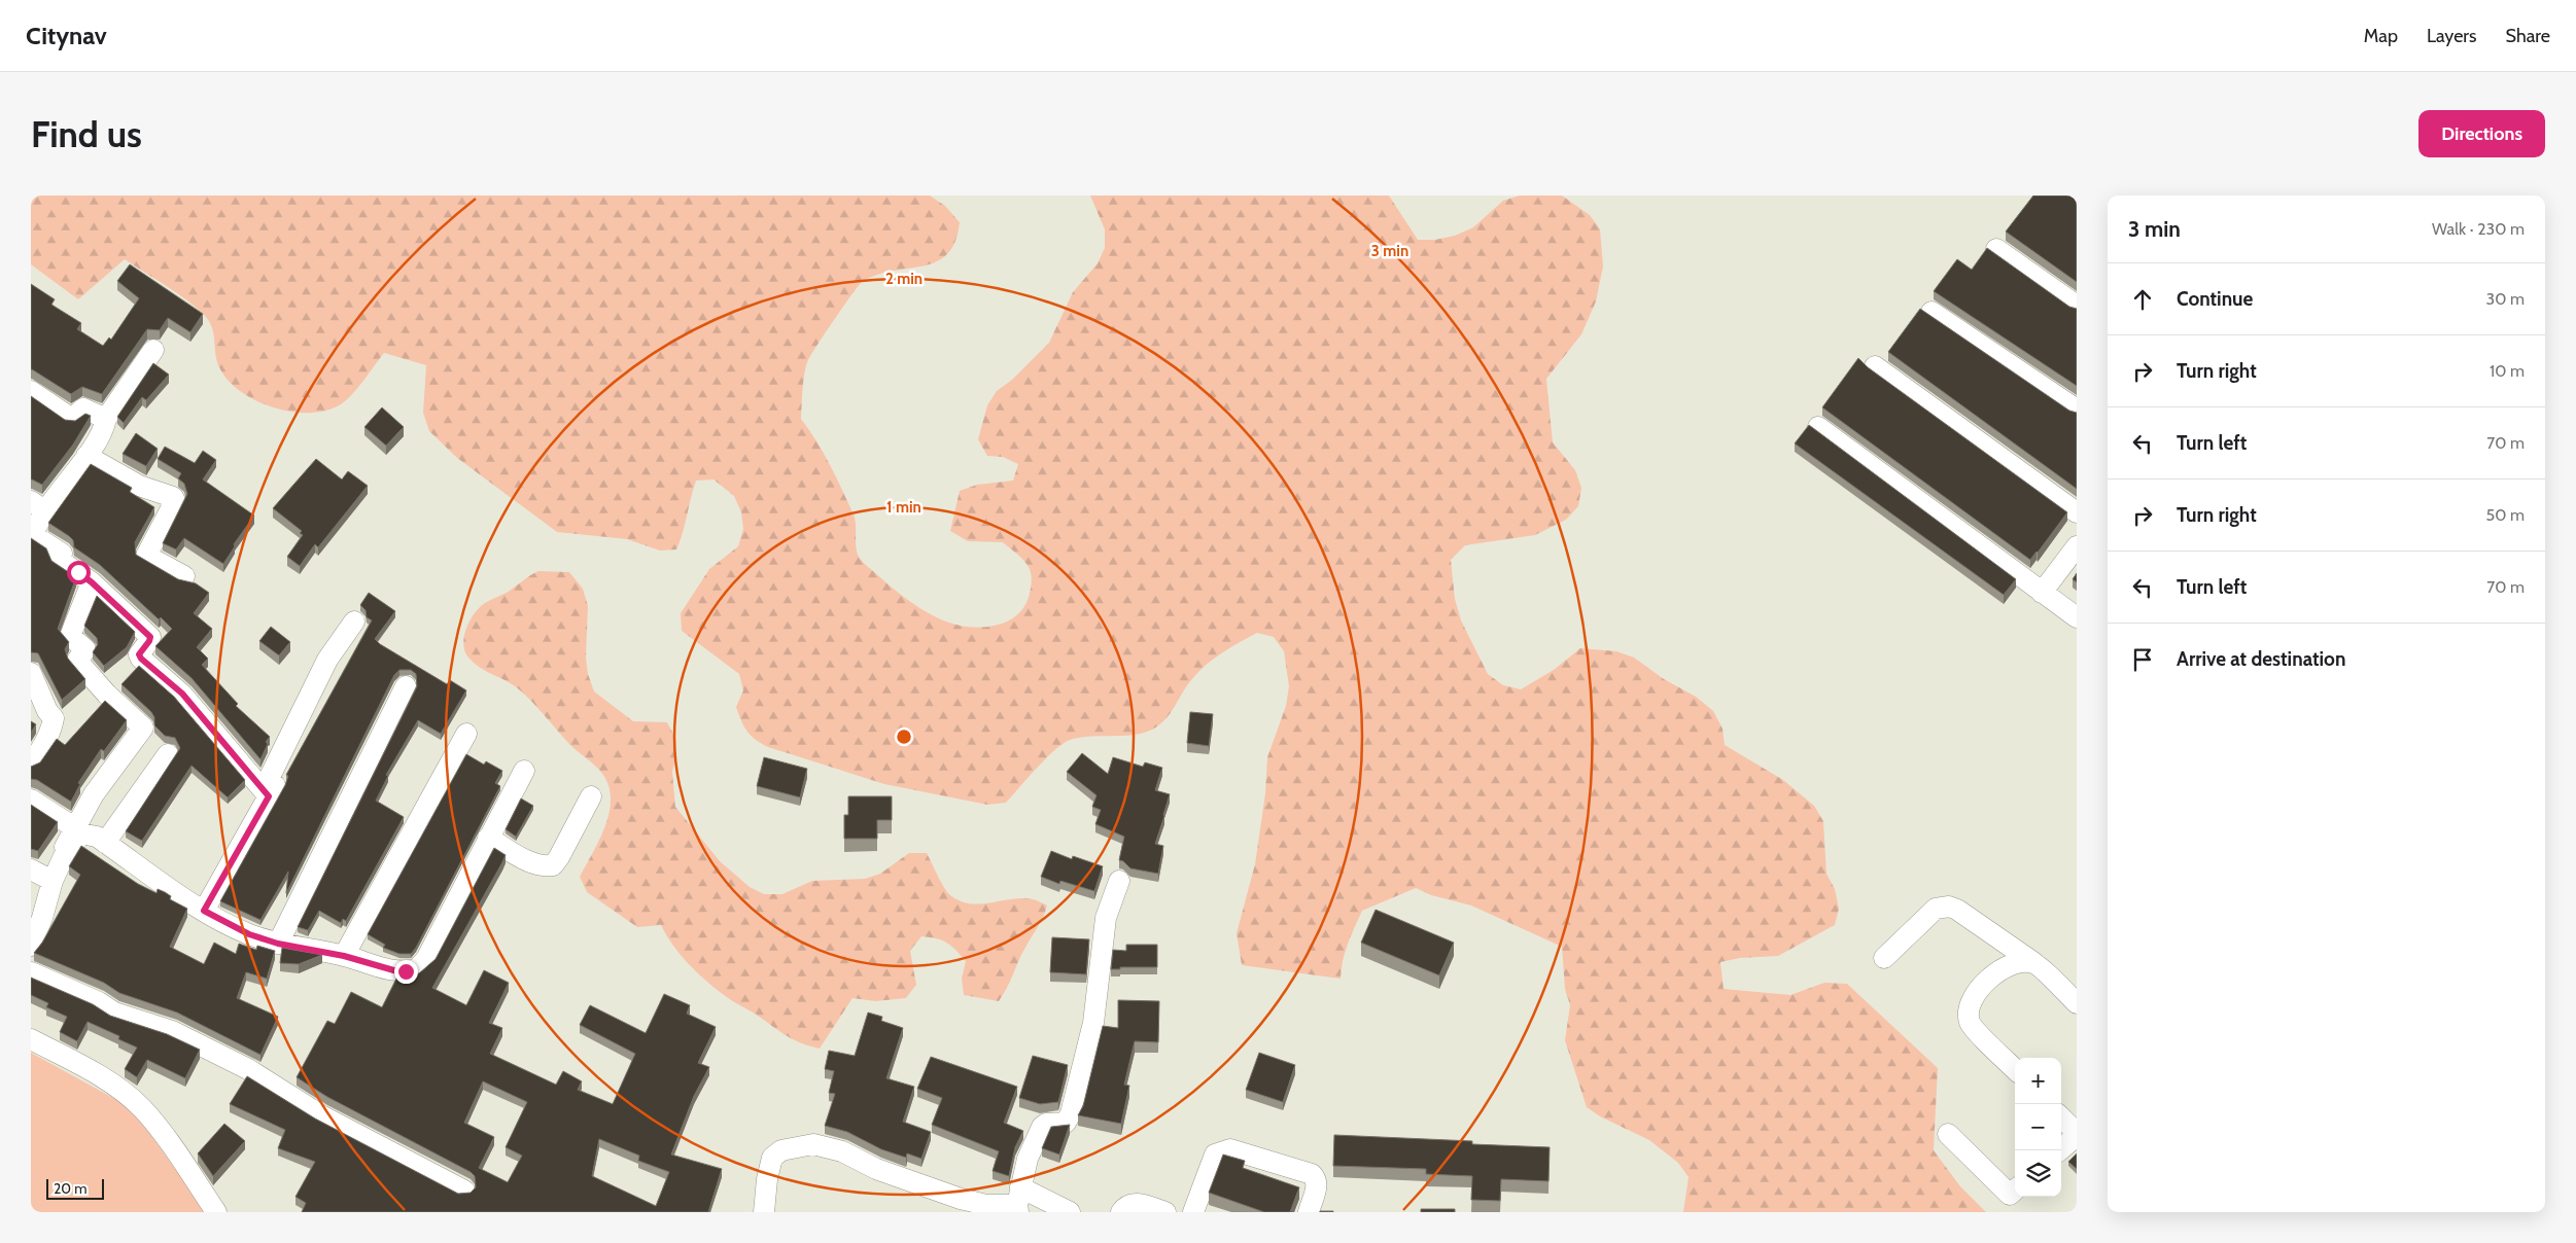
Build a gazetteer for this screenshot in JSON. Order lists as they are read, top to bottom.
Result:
{
  "scale_bar": "20 m",
  "page": {
    "header": "Citynav",
    "nav": ["Map", "Layers", "Share"],
    "buttons": "Directions",
    "title": "Find us",
    "heading": ["3 min", "Walk · 230 m"],
    "list": [
      ["Continue", "30 m"],
      ["Turn right", "10 m"],
      ["Turn left", "70 m"],
      ["Turn right", "50 m"],
      ["Turn left", "70 m"],
      "Arrive at destination"
    ],
    "map_buttons": ["+", "−"],
    "scale": "20 m"
  },
  "rings": ["3 min", "2 min", "1 min"]
}
